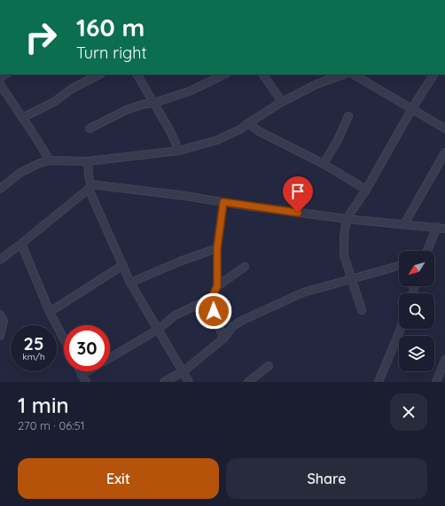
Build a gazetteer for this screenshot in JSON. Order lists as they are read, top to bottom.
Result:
{
  "north": "bottom left",
  "page": {
    "turn": ["160 m", "Turn right"],
    "speed": "25 km/h",
    "limit": "30",
    "heading": ["1 min", "270 m · 06:51"],
    "buttons": ["Exit", "Share"]
  }
}
